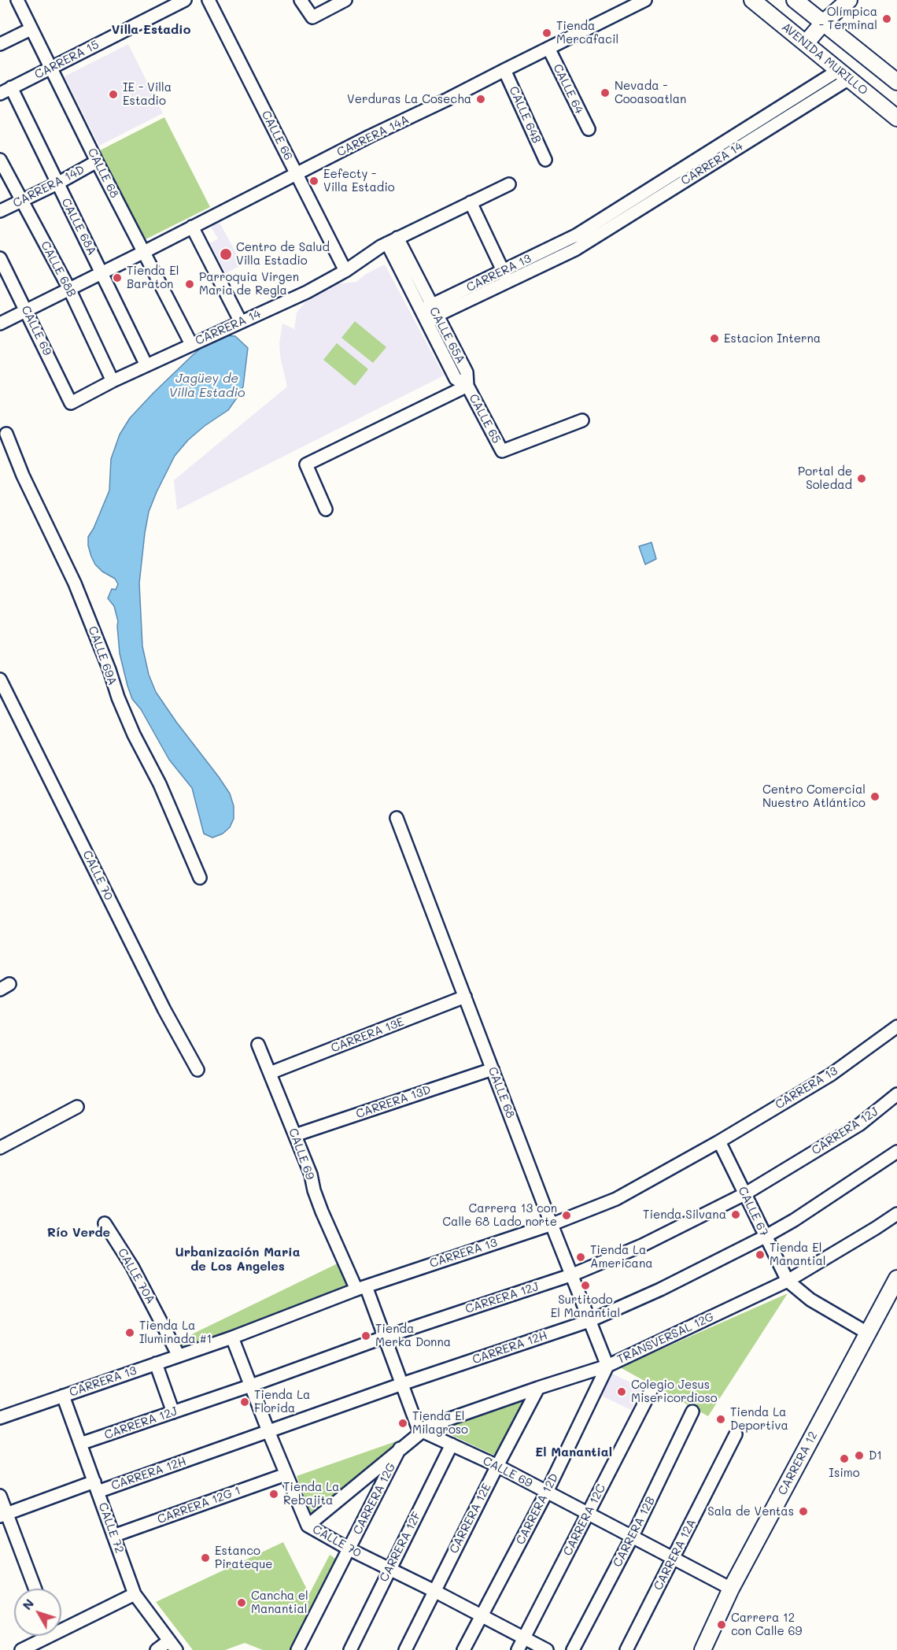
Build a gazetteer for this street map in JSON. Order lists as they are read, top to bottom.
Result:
{
  "streets": {
    "main road": ["AVENIDA MURILLO", "CARRERA 12"],
    "street": [
      "CARRERA 15",
      "CALLE 64",
      "CALLE 64B",
      "CALLE 66",
      "CARRERA 14A",
      "CARRERA 14",
      "CALLE 68",
      "CARRERA 14D",
      "CALLE 68A",
      "CALLE 68B",
      "CARRERA 13",
      "CALLE 69",
      "CALLE 65A",
      "CALLE 65",
      "CALLE 69A",
      "CALLE 70",
      "CARRERA 13E",
      "CARRERA 13D",
      "CARRERA 12J",
      "CALLE 67",
      "CALLE 70A",
      "TRANSVERSAL 12G",
      "CARRERA 12H",
      "CARRERA 12G",
      "CARRERA 12G 1",
      "CARRERA 12D",
      "CARRERA 12E",
      "CARRERA 12C",
      "CALLE 72",
      "CARRERA 12B",
      "CARRERA 12F",
      "CARRERA 12A"
    ]
  },
  "crossings": [
    ["AVENIDA MURILLO", "CARRERA 14"],
    ["CARRERA 15", "CALLE 68"],
    ["CARRERA 15", "CALLE 68A"],
    ["CALLE 64", "CARRERA 14A"],
    ["CALLE 64B", "CARRERA 14A"],
    ["CALLE 66", "CARRERA 14A"],
    ["CALLE 66", "CARRERA 14"],
    ["CARRERA 14A", "CALLE 68"],
    ["CARRERA 14A", "CALLE 68A"],
    ["CARRERA 14A", "CALLE 68B"],
    ["CARRERA 14A", "CALLE 69"],
    ["CARRERA 14", "CALLE 68"],
    ["CARRERA 14", "CALLE 68A"],
    ["CARRERA 14", "CALLE 68B"],
    ["CARRERA 14", "CARRERA 13"],
    ["CARRERA 14", "CALLE 69"],
    ["CARRERA 14", "CALLE 65A"],
    ["CALLE 68", "CARRERA 14D"],
    ["CALLE 68", "CARRERA 13"],
    ["CALLE 68", "CARRERA 13E"],
    ["CALLE 68", "CARRERA 13D"],
    ["CALLE 68", "CARRERA 12J"],
    ["CALLE 68", "TRANSVERSAL 12G"],
    ["CALLE 68", "CARRERA 12H"],
    ["CALLE 68", "CARRERA 12D"],
    ["CARRERA 14D", "CALLE 68A"],
    ["CARRERA 14D", "CALLE 68B"],
    ["CARRERA 13", "CALLE 69"],
    ["CARRERA 13", "CALLE 65A"],
    ["CARRERA 13", "CALLE 70"],
    ["CARRERA 13", "CALLE 67"],
    ["CARRERA 13", "CALLE 70A"],
    ["CARRERA 13", "CALLE 72"],
    ["CALLE 69", "CARRERA 13E"],
    ["CALLE 69", "CARRERA 13D"],
    ["CALLE 69", "CARRERA 12J"],
    ["CALLE 69", "TRANSVERSAL 12G"],
    ["CALLE 69", "CARRERA 12H"],
    ["CALLE 69", "CARRERA 12"],
    ["CALLE 69", "CARRERA 12D"],
    ["CALLE 69", "CARRERA 12E"],
    ["CALLE 69", "CARRERA 12C"],
    ["CALLE 69", "CARRERA 12B"],
    ["CALLE 69", "CARRERA 12F"],
    ["CALLE 69", "CARRERA 12A"],
    ["CALLE 65A", "CALLE 65"],
    ["CALLE 70", "CARRERA 12J"],
    ["CALLE 70", "TRANSVERSAL 12G"],
    ["CALLE 70", "CARRERA 12H"],
    ["CALLE 70", "CARRERA 12G"],
    ["CALLE 70", "CARRERA 12G 1"],
    ["CALLE 70", "CARRERA 12D"],
    ["CALLE 70", "CARRERA 12E"],
    ["CALLE 70", "CARRERA 12C"],
    ["CALLE 70", "CARRERA 12F"],
    ["CARRERA 12J", "CALLE 67"],
    ["CARRERA 12J", "CALLE 72"],
    ["CALLE 67", "TRANSVERSAL 12G"],
    ["CALLE 67", "CARRERA 12H"],
    ["TRANSVERSAL 12G", "CARRERA 12G"],
    ["TRANSVERSAL 12G", "CARRERA 12D"],
    ["TRANSVERSAL 12G", "CARRERA 12E"],
    ["CARRERA 12H", "CALLE 72"],
    ["CARRERA 12G 1", "CALLE 72"]
  ],
  "districts": [
    "Villa Estadio",
    "Río Verde",
    "Urbanización Maria de Los Angeles",
    "El Manantial"
  ],
  "water": ["Jagüey de Villa Estadio"],
  "places": [
    "Olímpica - Terminal",
    "Tienda Mercafacil",
    "Nevada - Cooasoatlan",
    "IE - Villa Estadio",
    "Verduras La Cosecha",
    "Eefecty - Villa Estadio",
    "Centro de Salud Villa Estadio",
    "Tienda El Baraton",
    "Parroquia Virgen Maria de Regla",
    "Estacion Interna",
    "Portal de Soledad",
    "Centro Comercial Nuestro Atlántico",
    "Tienda Silvana",
    "Carrera 13 con Calle 68 Lado norte",
    "Tienda El Manantial",
    "Tienda La Americana",
    "Surtitodo El Manantial",
    "Tienda La Iluminada #1",
    "Tienda Merka Donna",
    "Colegio Jesus Misericordioso",
    "Tienda La Florida",
    "Tienda La Deportiva",
    "Tienda El Milagroso",
    "D1",
    "Isimo",
    "Tienda La Rebajita",
    "Sala de Ventas",
    "Estanco Pirateque",
    "Cancha el Manantial",
    "Carrera 12 con Calle 69"
  ],
  "north": "top left"
}
